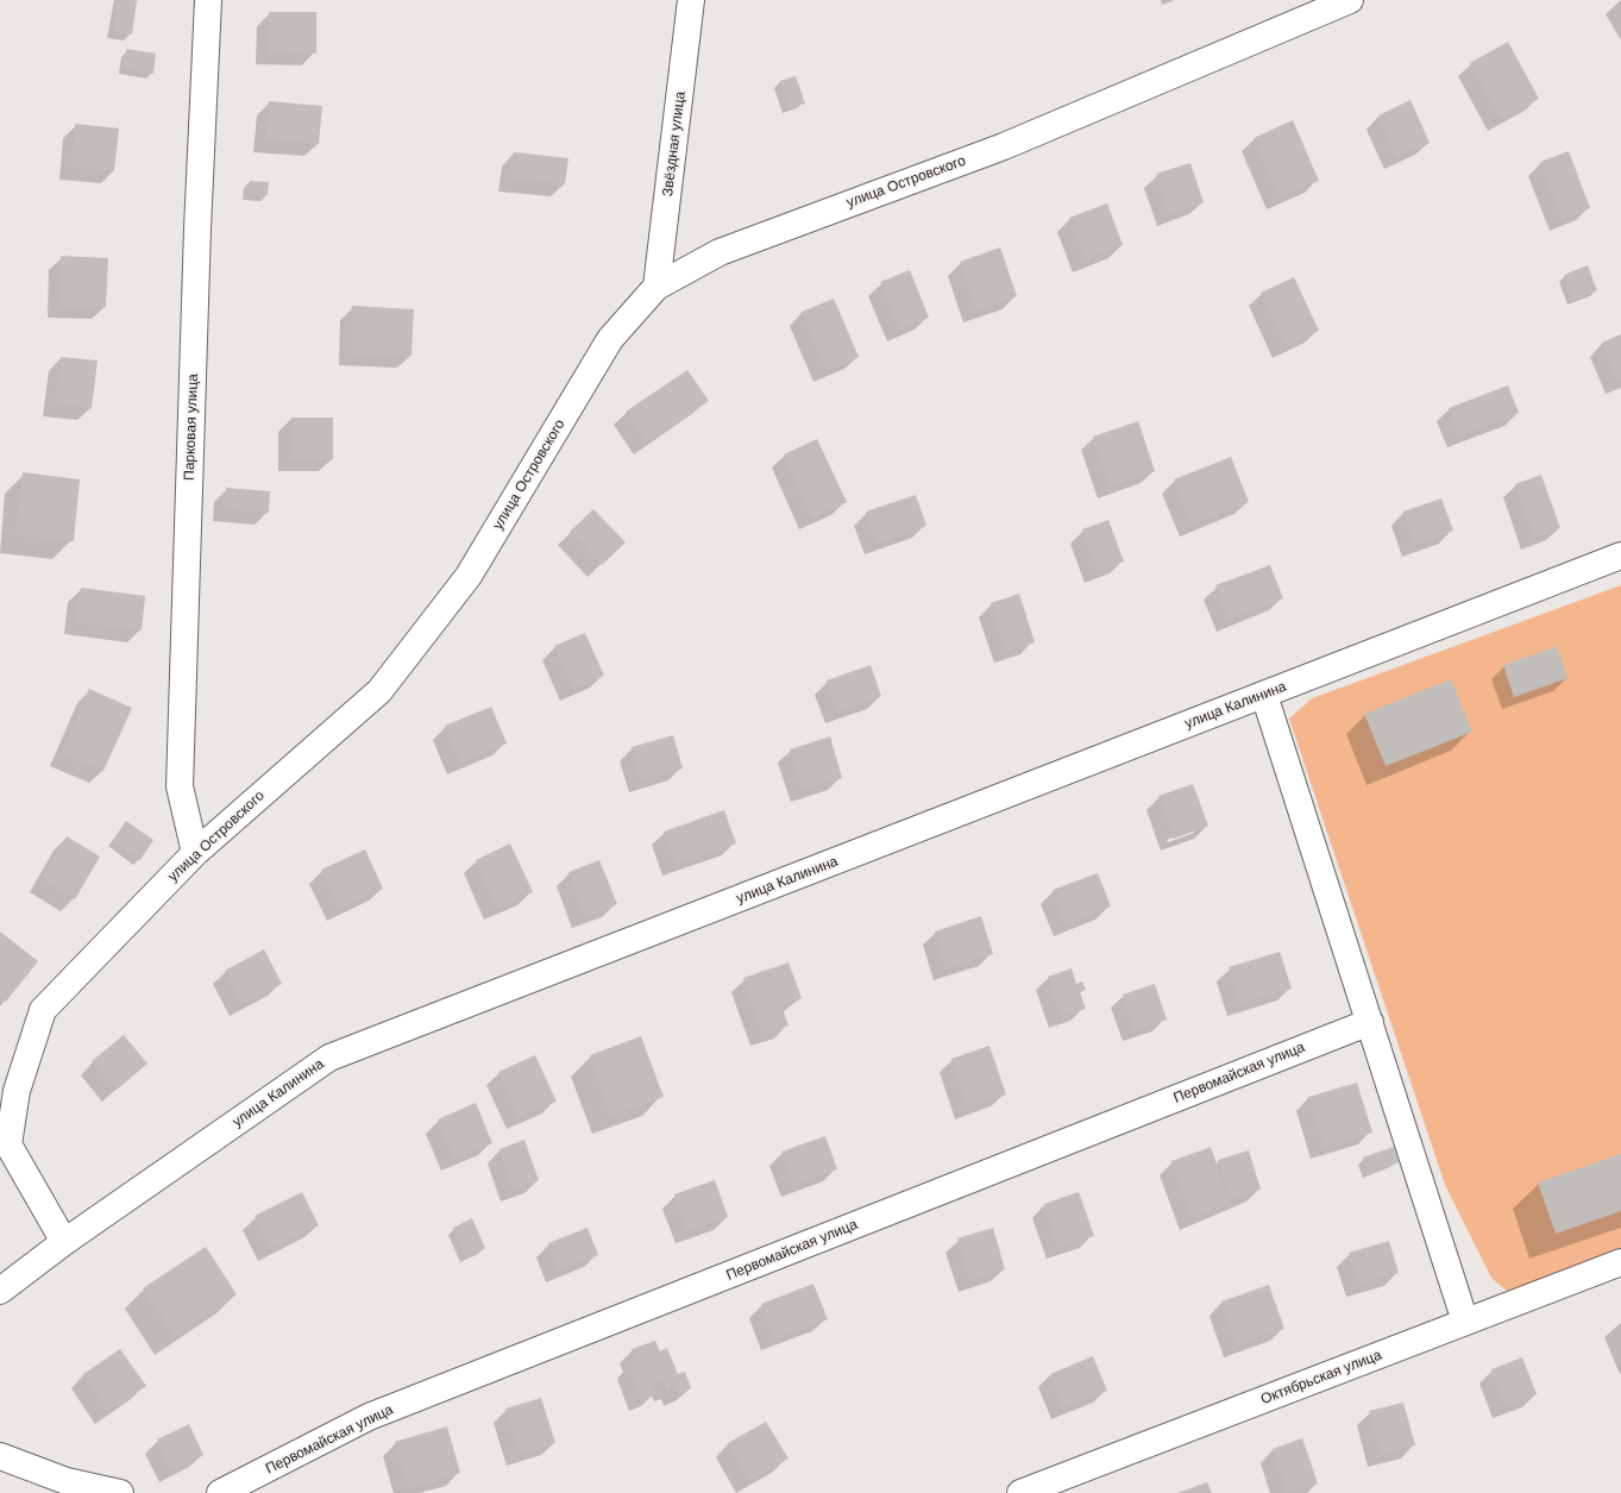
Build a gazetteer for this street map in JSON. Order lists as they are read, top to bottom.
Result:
{
  "streets": {
    "street": [
      "Звёздная улица",
      "улица Островского",
      "Парковая улица",
      "улица Калинина",
      "Первомайская улица",
      "Октябрьская улица"
    ]
  },
  "crossings": [
    ["Звёздная улица", "улица Островского"],
    ["улица Островского", "Парковая улица"],
    ["улица Островского", "улица Калинина"]
  ]
}
